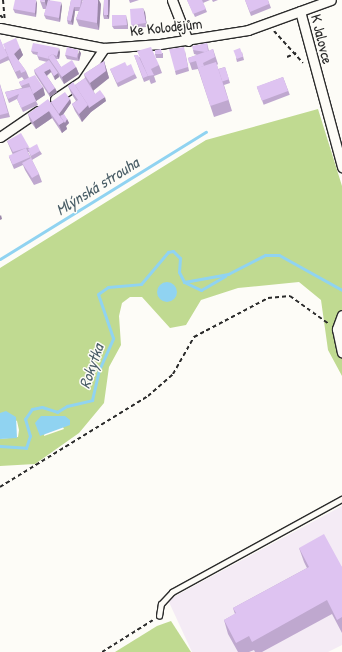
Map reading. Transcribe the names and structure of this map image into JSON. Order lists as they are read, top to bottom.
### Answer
{
  "streets": {
    "street": ["Ke Kolodějům", "K Jalovce"]
  },
  "crossings": [
    ["Ke Kolodějům", "K Jalovce"]
  ],
  "water": ["Mlýnská strouha", "Rokytka"]
}
